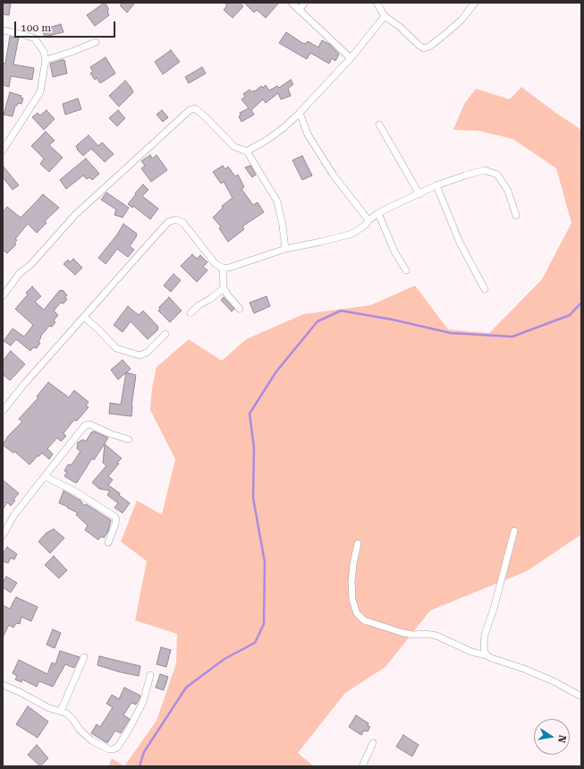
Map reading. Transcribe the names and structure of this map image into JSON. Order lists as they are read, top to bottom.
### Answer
{
  "scale_bar": "100 m",
  "north": "right"
}
